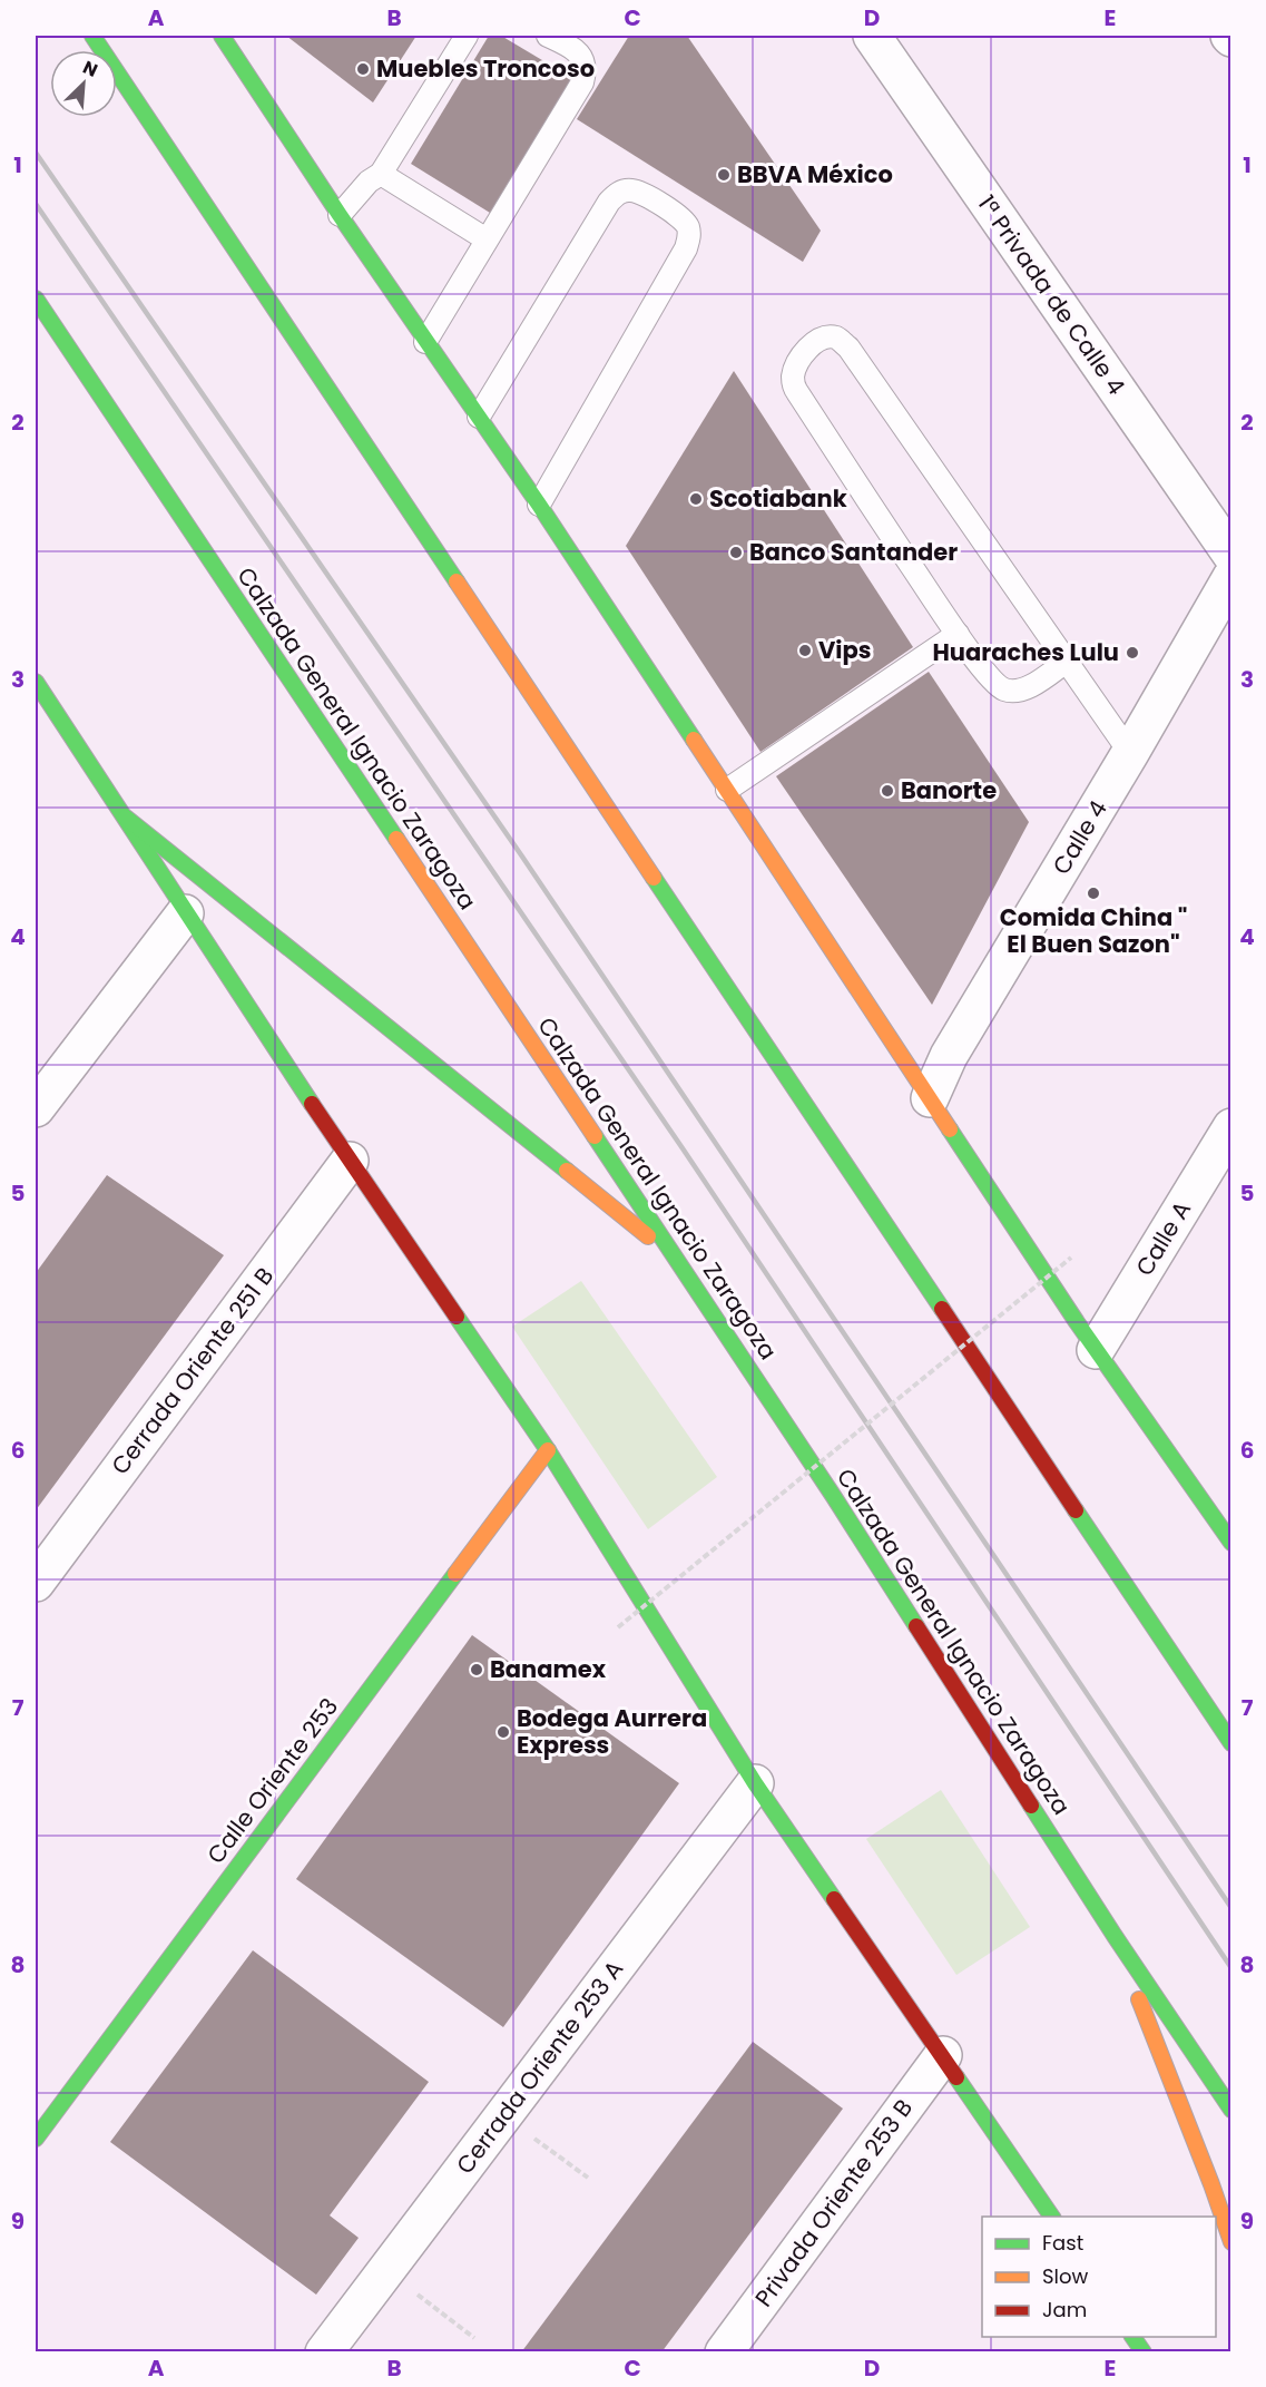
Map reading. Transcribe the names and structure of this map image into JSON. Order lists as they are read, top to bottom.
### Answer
{
  "streets": {
    "main road": ["Calzada General Ignacio Zaragoza", "Calle Oriente 253"],
    "street": [
      "1ª Privada de Calle 4",
      "Calle 4",
      "Calle A",
      "Cerrada Oriente 251 B",
      "Cerrada Oriente 253 A",
      "Privada Oriente 253 B"
    ]
  },
  "places": [
    "Muebles Troncoso",
    "BBVA México",
    "Scotiabank",
    "Banco Santander",
    "Vips",
    "Huaraches Lulu",
    "Banorte",
    "Comida China \" El Buen Sazon\"",
    "Banamex",
    "Bodega Aurrera Express"
  ],
  "legend": ["Fast", "Slow", "Jam"],
  "north": "top right",
  "grid": {
    "columns": [
      "A",
      "B",
      "C",
      "D",
      "E"
    ],
    "rows": [
      "1",
      "2",
      "3",
      "4",
      "5",
      "6",
      "7",
      "8",
      "9"
    ]
  }
}
